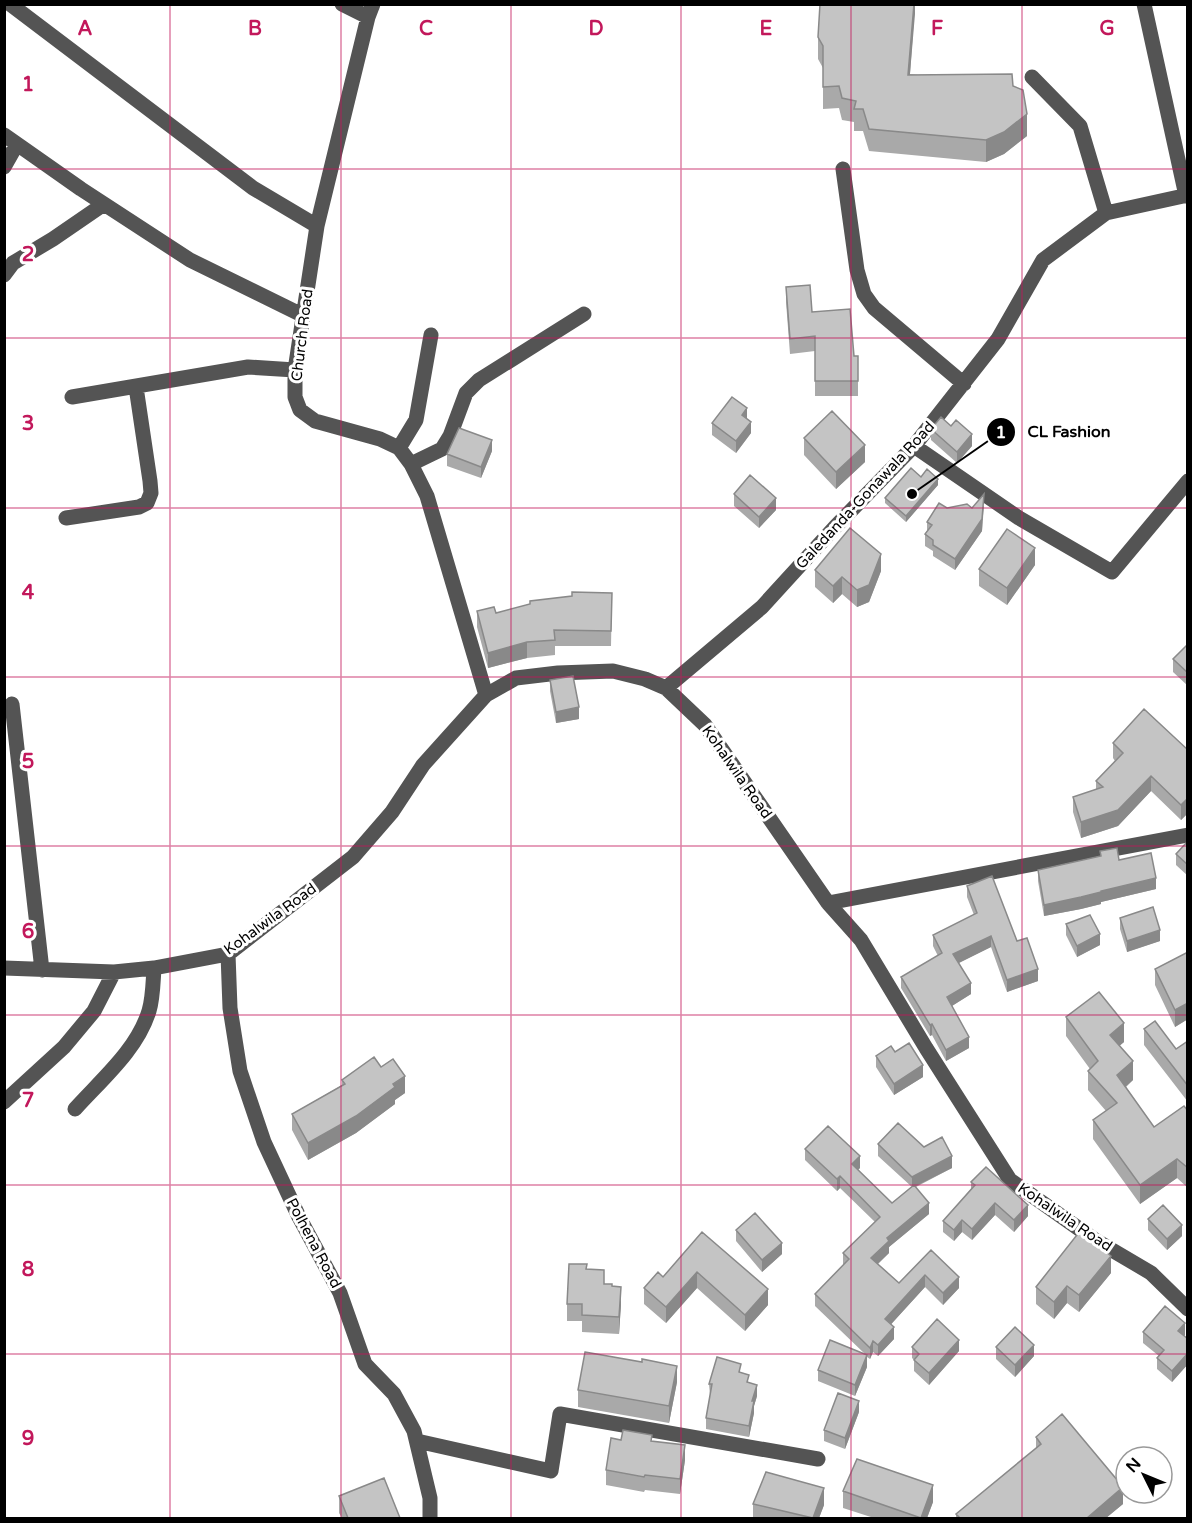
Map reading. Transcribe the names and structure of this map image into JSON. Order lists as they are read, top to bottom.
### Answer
{
  "streets": {
    "street": [
      "Church Road",
      "Galedanda-Gonawala Road",
      "Kohalwila Road",
      "Polhena Road"
    ]
  },
  "crossings": [
    ["Galedanda-Gonawala Road", "Kohalwila Road"],
    ["Kohalwila Road", "Polhena Road"]
  ],
  "places": ["CL Fashion"],
  "north": "top left",
  "grid": {
    "columns": [
      "A",
      "B",
      "C",
      "D",
      "E",
      "F",
      "G"
    ],
    "rows": [
      "1",
      "2",
      "3",
      "4",
      "5",
      "6",
      "7",
      "8",
      "9"
    ]
  }
}
